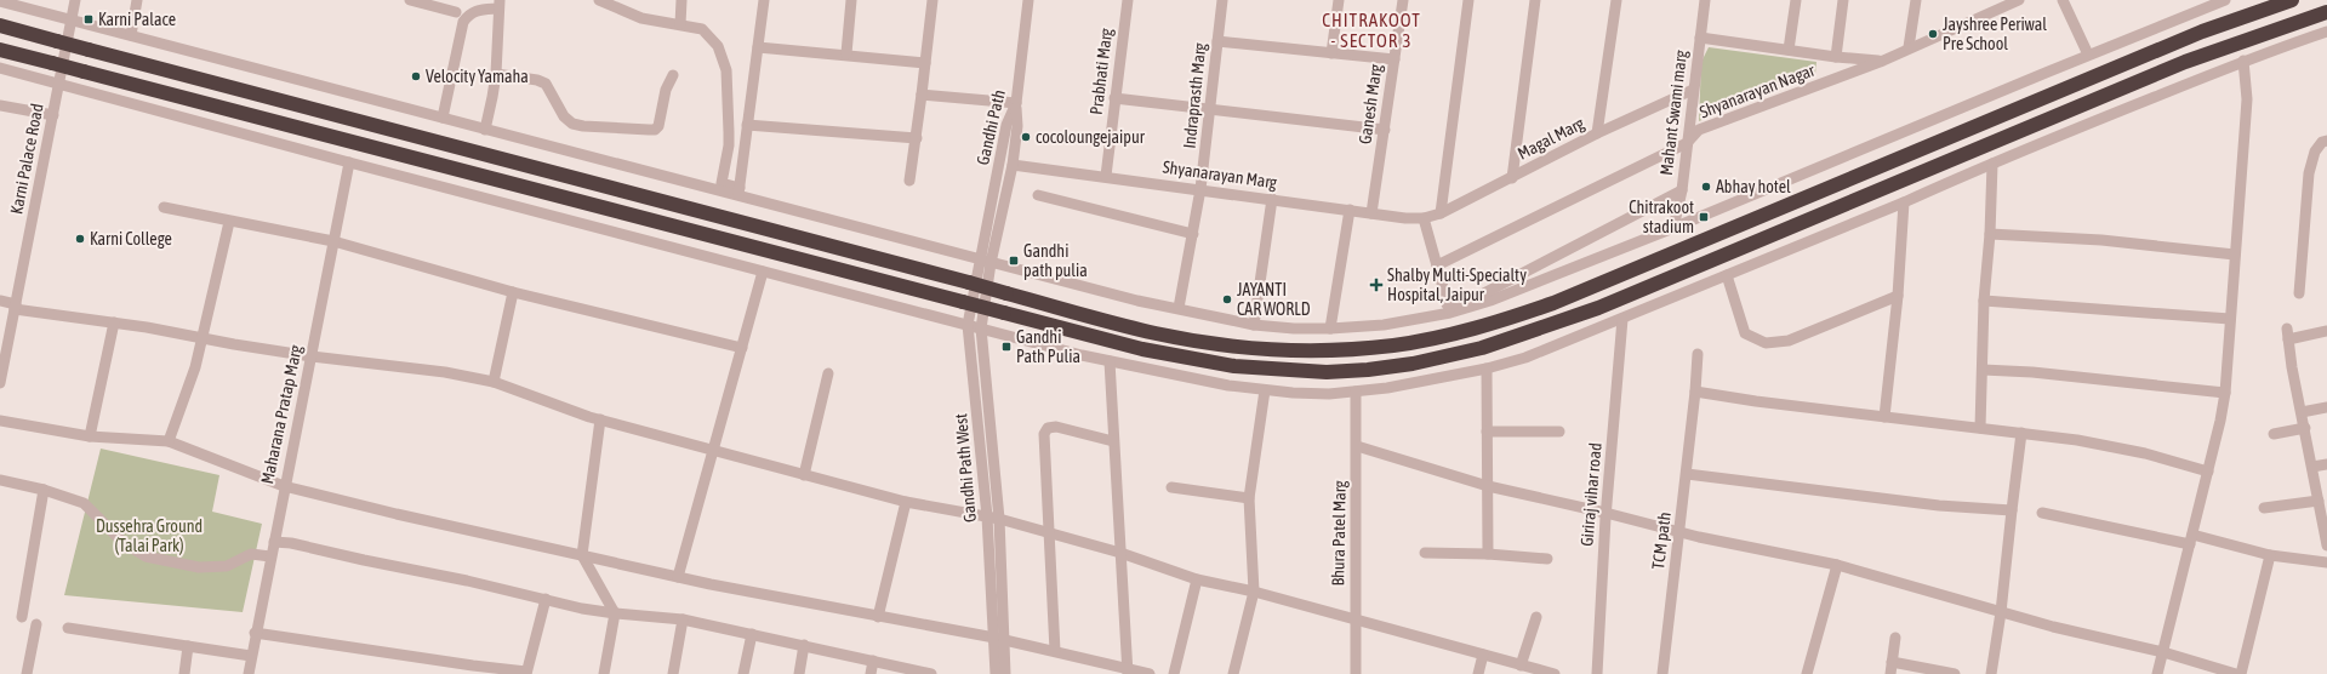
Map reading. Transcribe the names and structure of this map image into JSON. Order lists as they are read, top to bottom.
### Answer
{
  "streets": {
    "street": [
      "Prabhati Marg",
      "Shyanarayan Nagar",
      "Indraprasth Marg",
      "Ganesh Marg",
      "Mahant Swami marg",
      "Gandhi Path",
      "Magal Marg",
      "Karni Palace Road",
      "Shyanarayan Marg",
      "Maharana Pratap Marg",
      "Gandhi Path West",
      "Giriraj vihar road",
      "Bhura Patel Marg",
      "TCM path"
    ]
  },
  "crossings": [
    ["Prabhati Marg", "Shyanarayan Marg"],
    ["Shyanarayan Nagar", "Mahant Swami marg"],
    ["Indraprasth Marg", "Shyanarayan Marg"],
    ["Ganesh Marg", "Shyanarayan Marg"],
    ["Mahant Swami marg", "Magal Marg"],
    ["Gandhi Path", "Gandhi Path West"],
    ["Magal Marg", "Shyanarayan Marg"]
  ],
  "districts": ["CHITRAKOOT - SECTOR 3"],
  "parks": ["Dussehra Ground (Talai Park)"],
  "places": {
    "transit": [
      "Karni Palace",
      "Chitrakoot stadium",
      "Gandhi path pulia",
      "Gandhi Path Pulia"
    ],
    "other": [
      "Jayshree Periwal Pre School",
      "Velocity Yamaha",
      "cocoloungejaipur",
      "Abhay hotel",
      "Karni College",
      "JAYANTI CAR WORLD"
    ],
    "health": ["Shalby Multi-Specialty Hospital, Jaipur"]
  }
}
